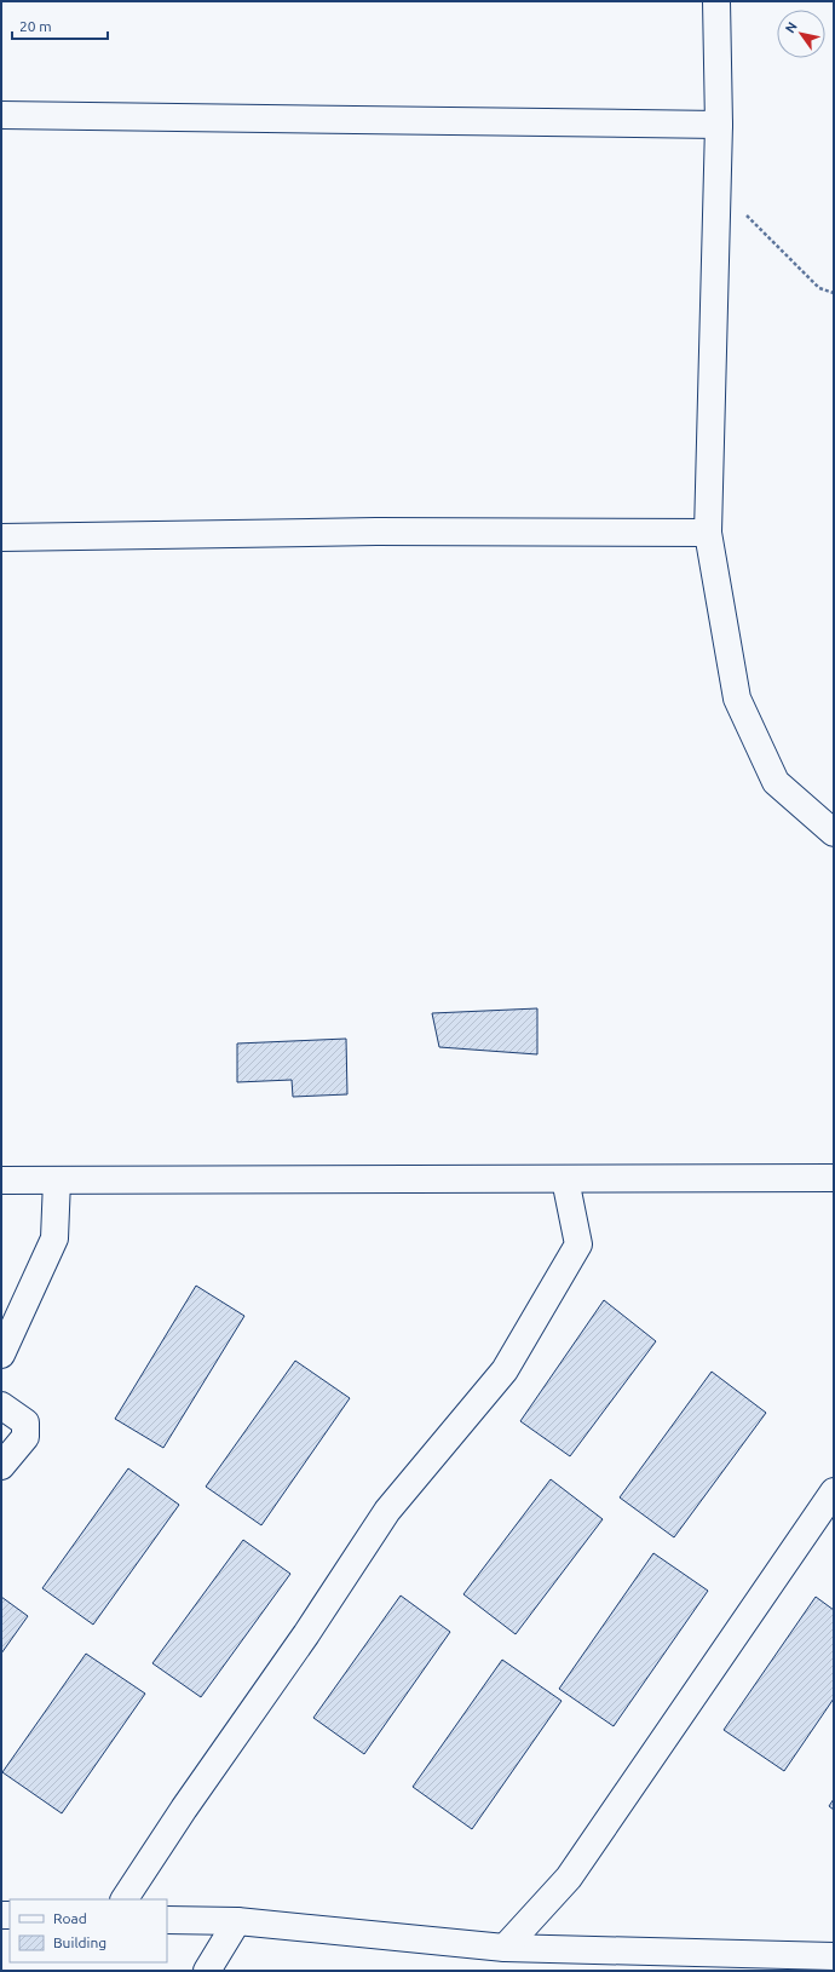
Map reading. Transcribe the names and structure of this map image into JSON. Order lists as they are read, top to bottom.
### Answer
{
  "legend": ["Road", "Building"],
  "scale_bar": "20 m",
  "north": "top left"
}
